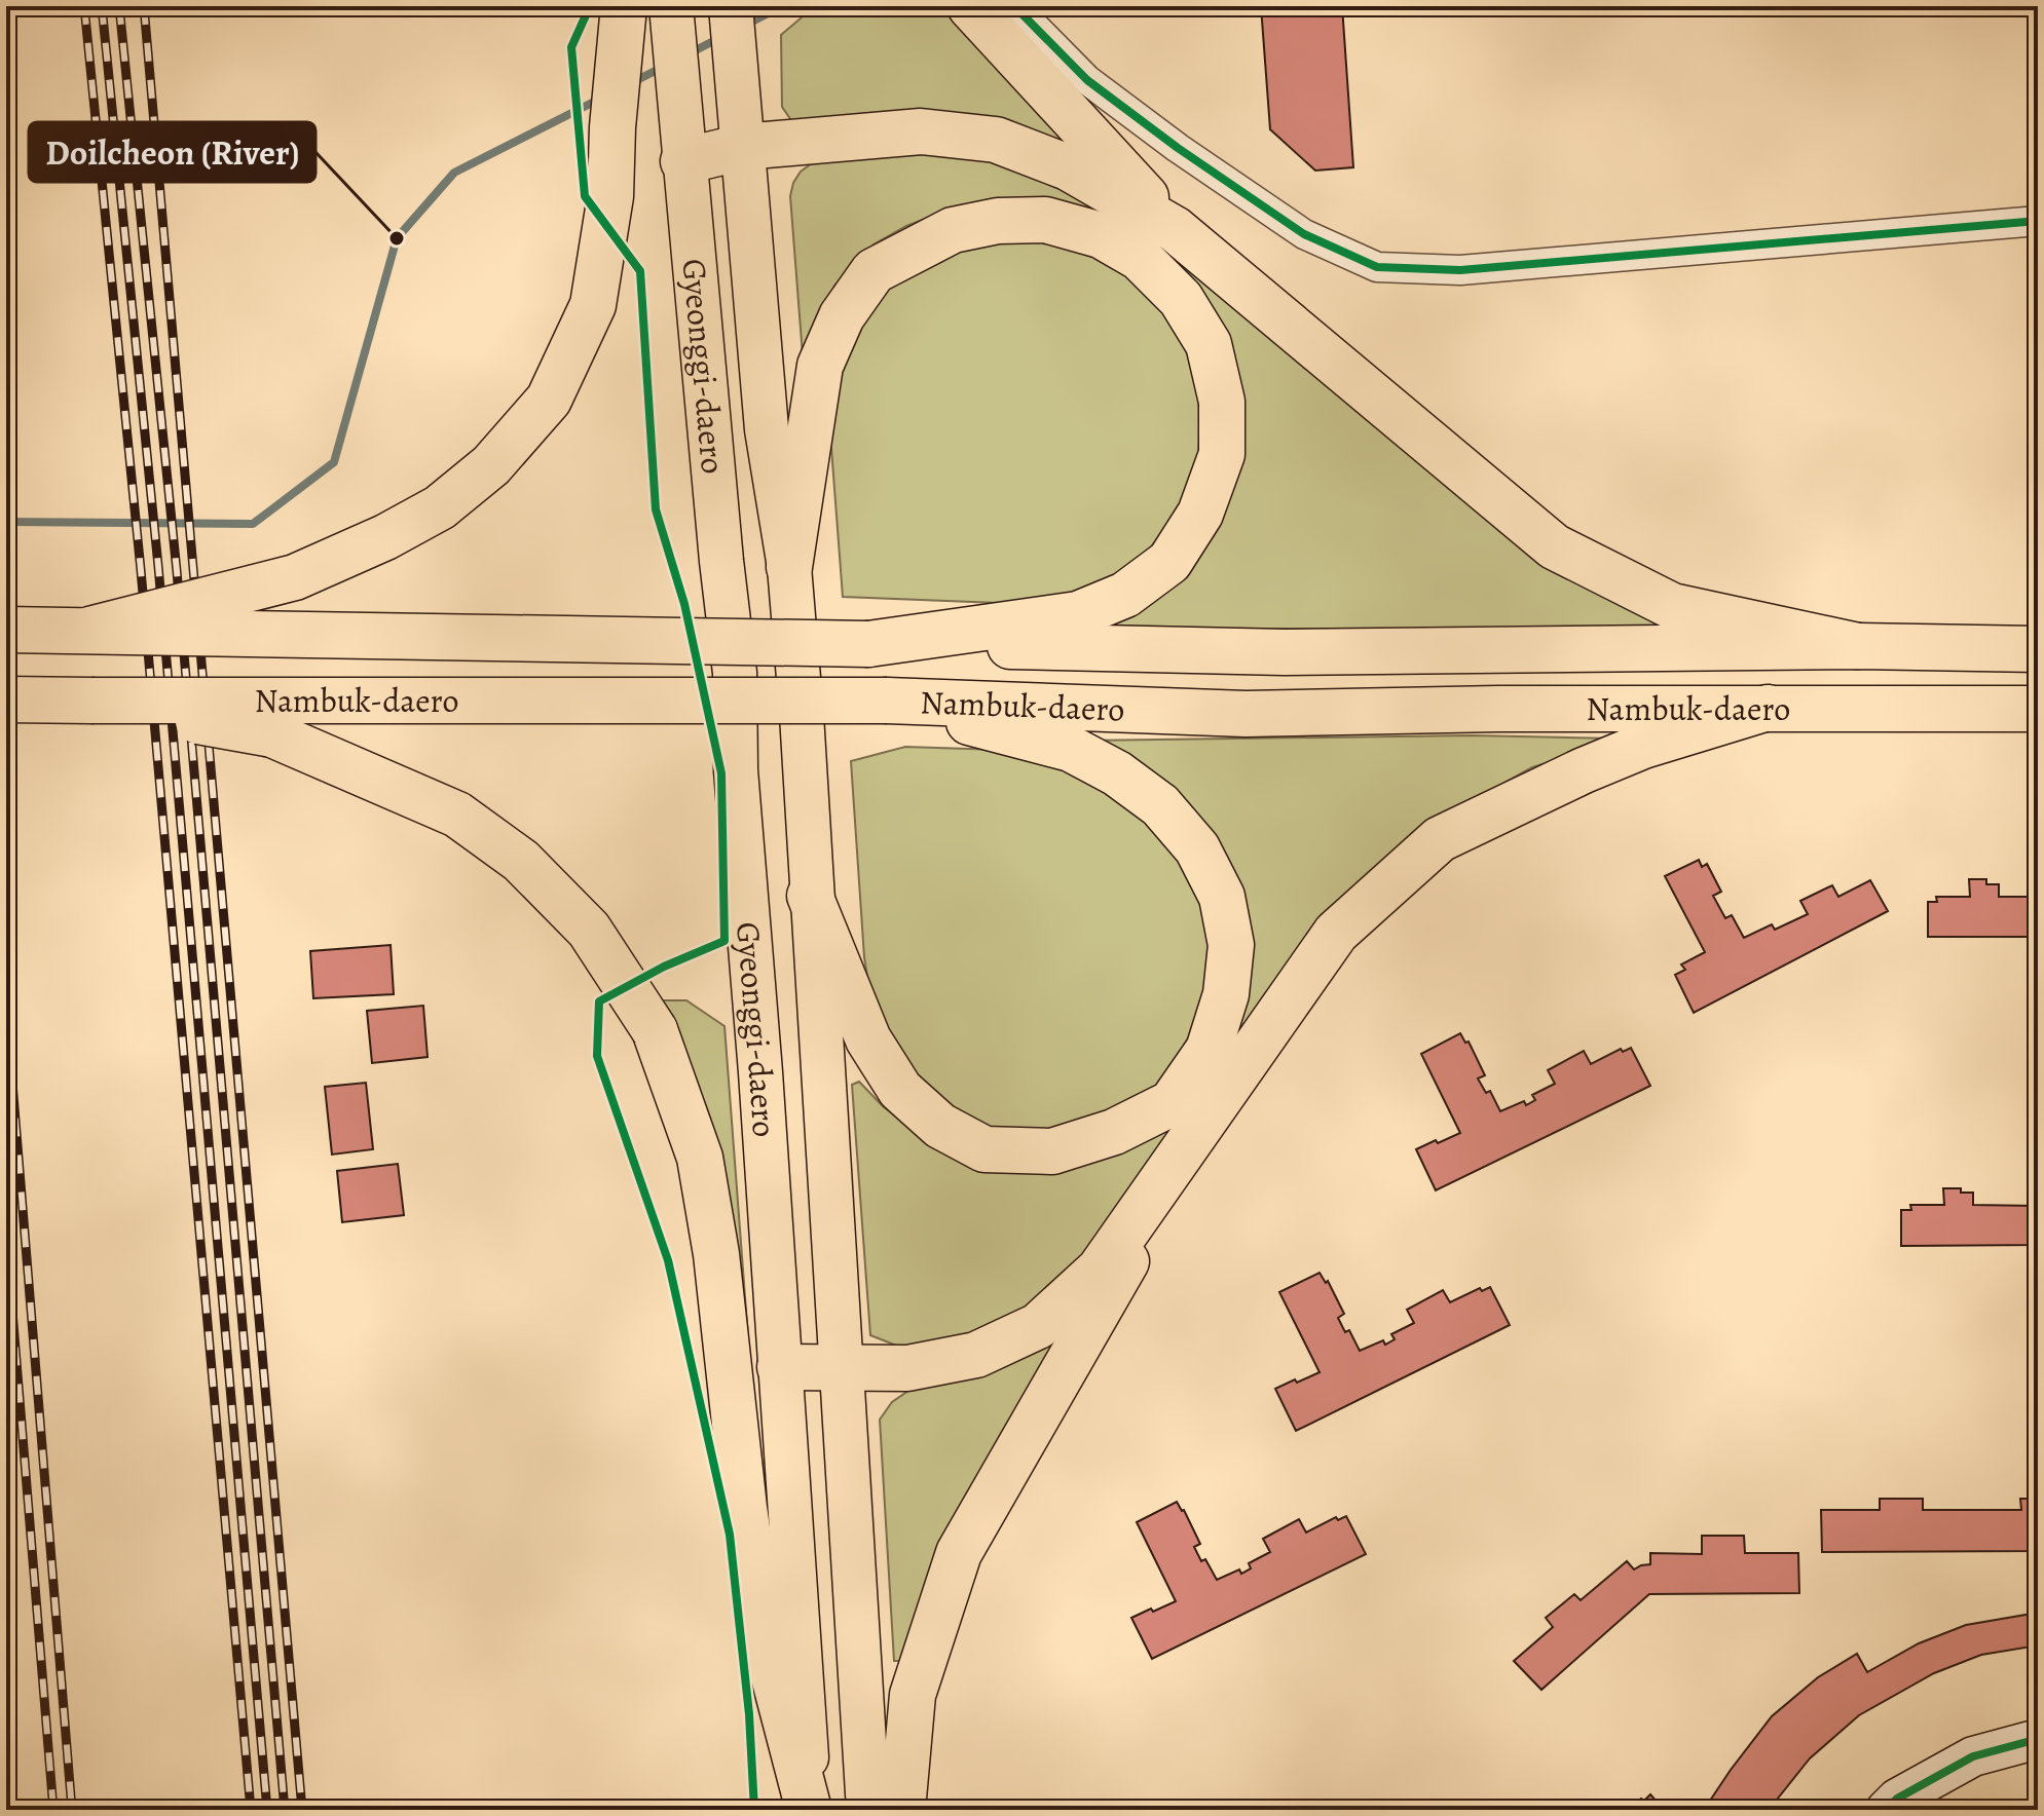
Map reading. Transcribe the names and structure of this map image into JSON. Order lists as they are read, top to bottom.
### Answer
{
  "streets": {
    "highway": ["Nambuk-daero"],
    "main road": ["Gyeonggi-daero"]
  },
  "places": ["Doilcheon (River)"]
}
